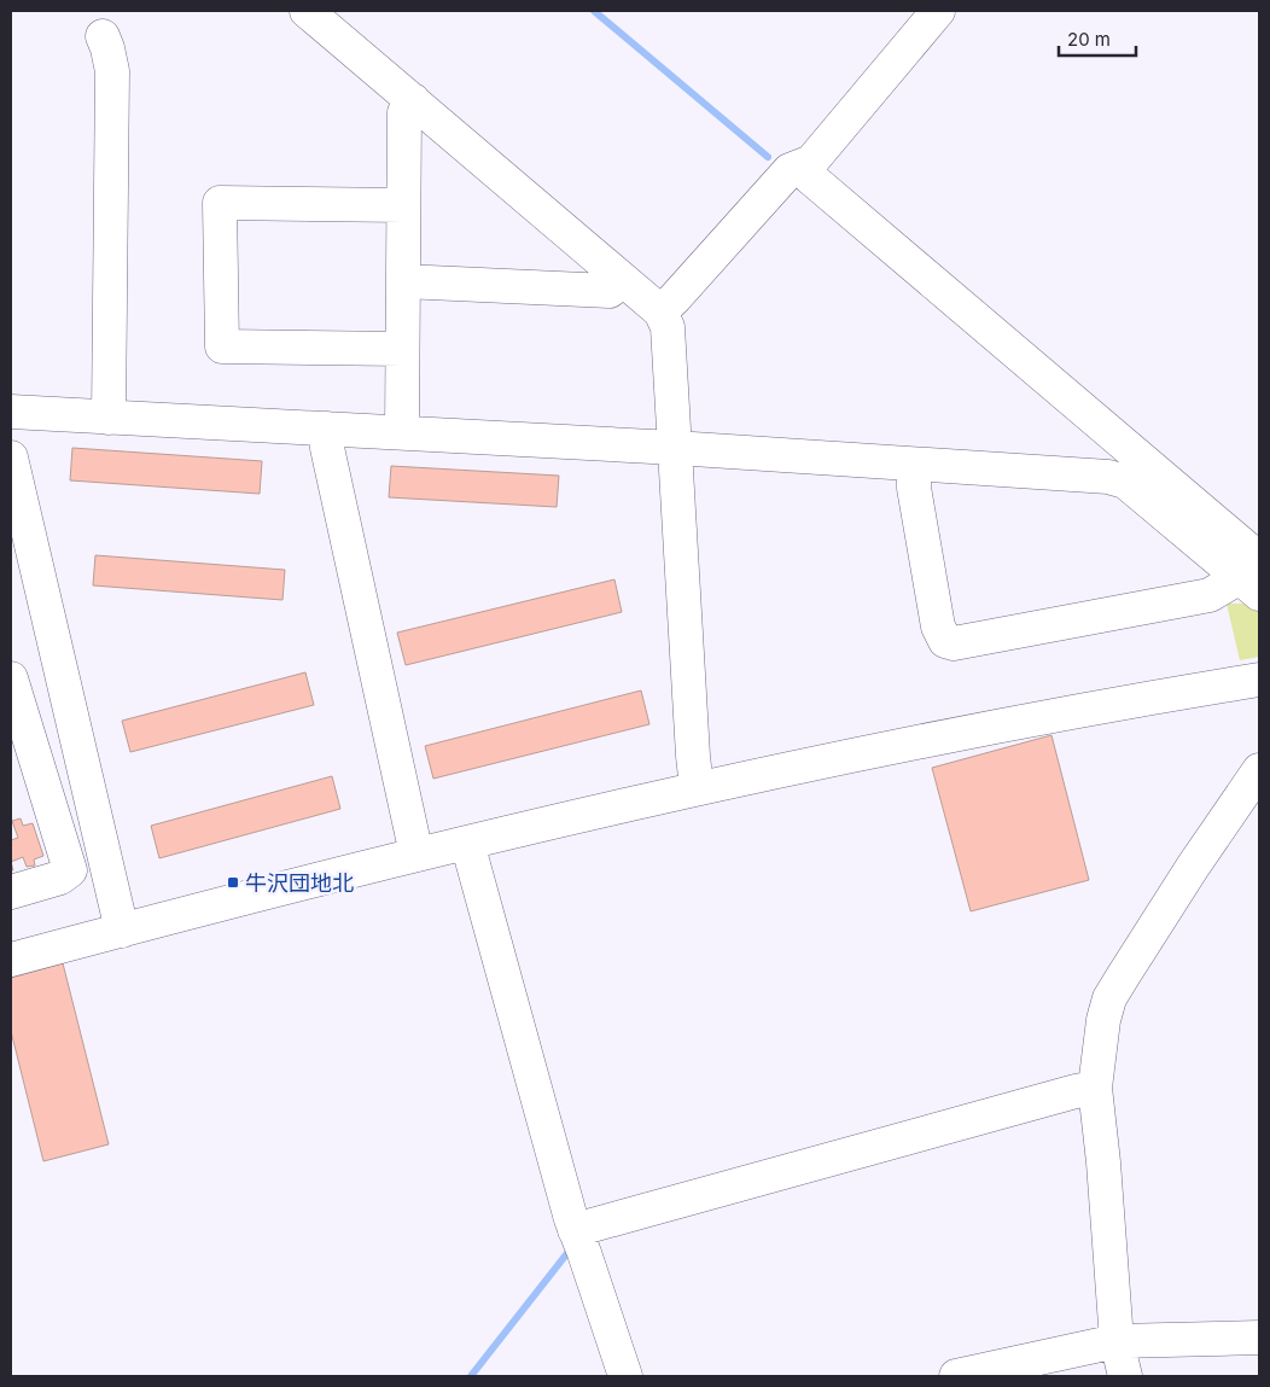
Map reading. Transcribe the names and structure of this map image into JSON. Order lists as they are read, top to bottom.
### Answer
{
  "places": {
    "transit": ["牛沢団地北"]
  },
  "scale_bar": "20 m"
}
